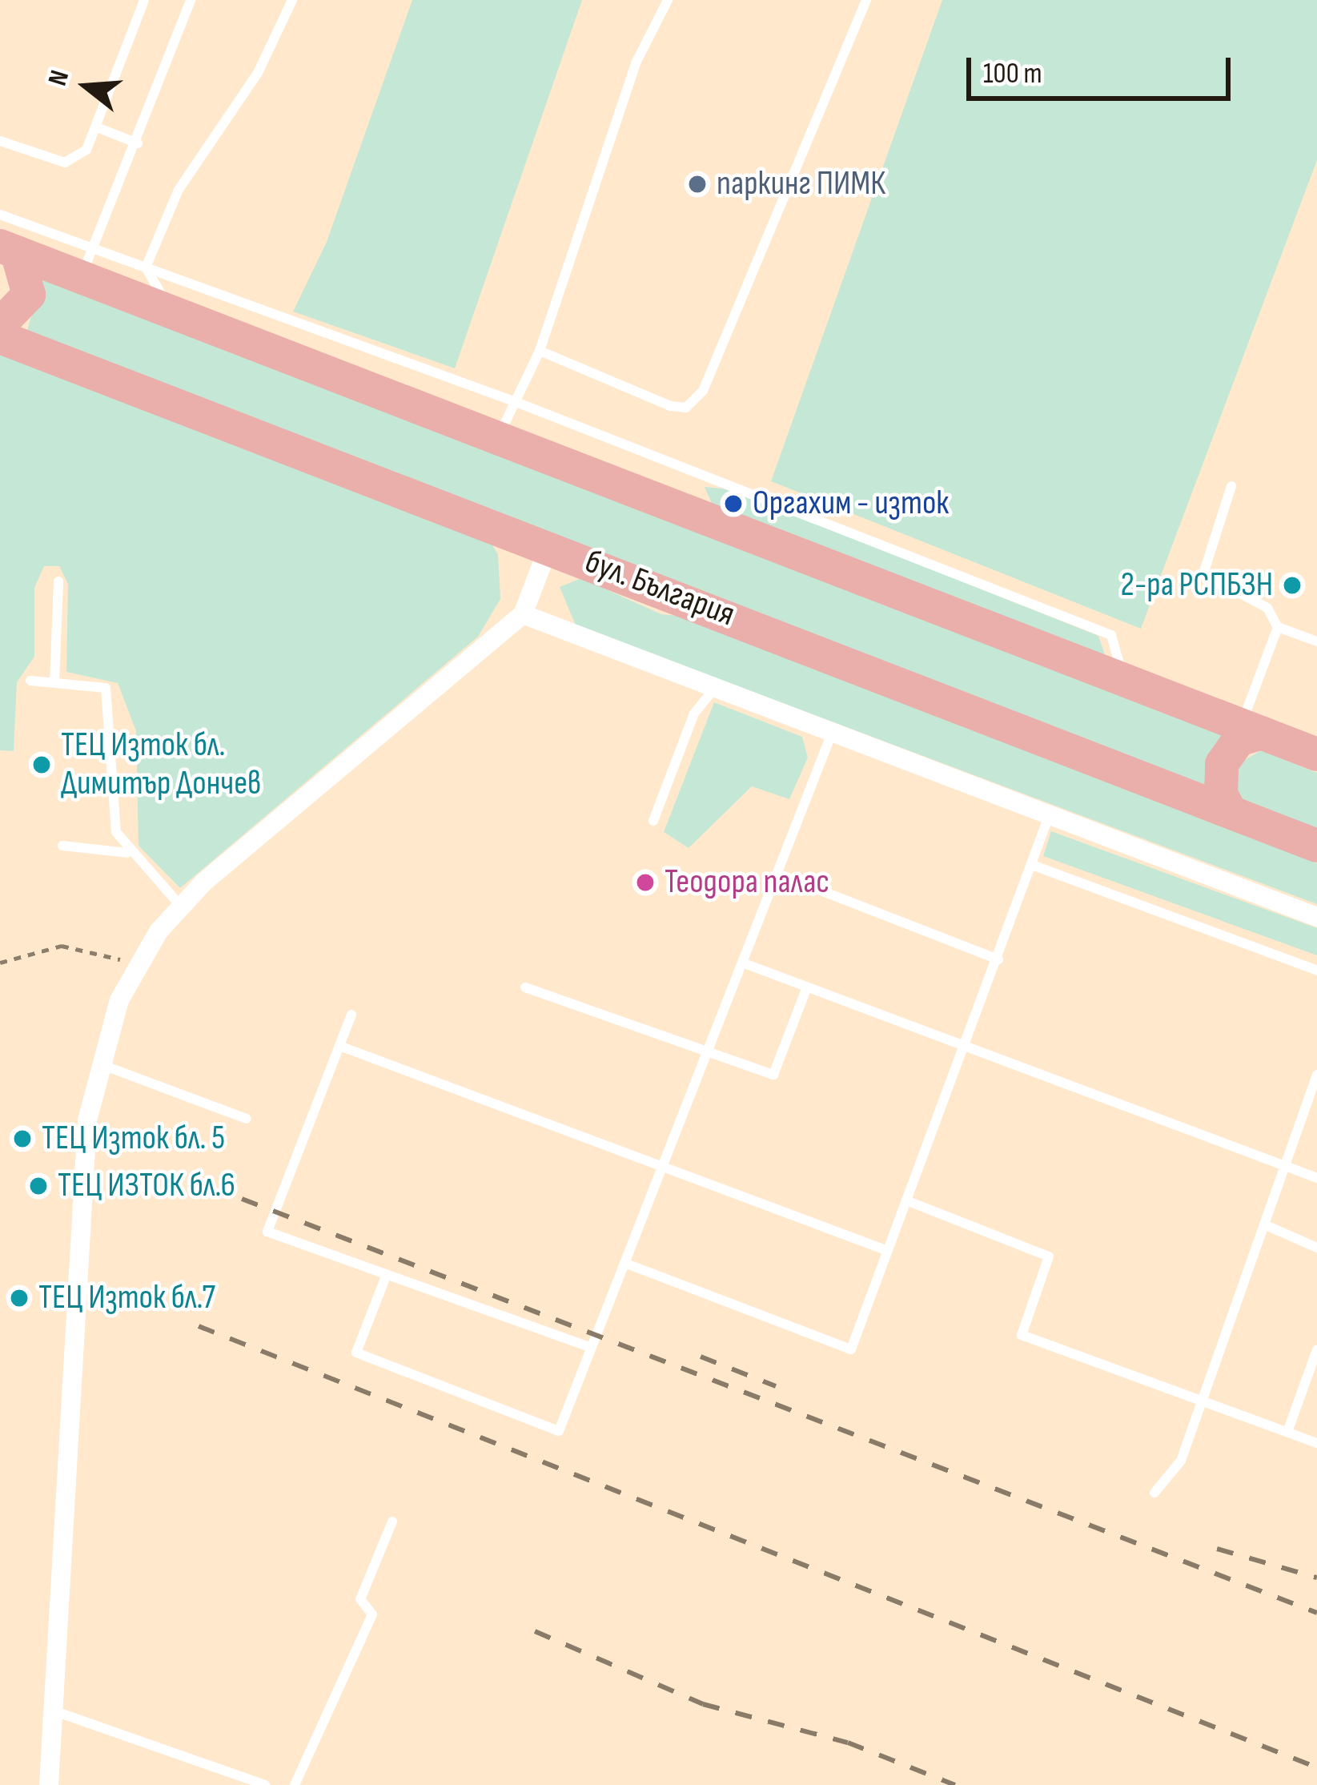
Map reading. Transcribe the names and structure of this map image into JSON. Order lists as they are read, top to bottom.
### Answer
{
  "streets": {
    "highway": ["бул. България"]
  },
  "places": [
    "паркинг ПИМК",
    "Оргахим - изток",
    "2-ра РСПБЗН",
    "ТЕЦ Изток бл. Димитър Дончев",
    "Теодора палас",
    "ТЕЦ Изток бл. 5",
    "ТЕЦ ИЗТОК бл.6",
    "ТЕЦ Изток бл.7"
  ],
  "scale_bar": "100 m",
  "north": "left"
}
